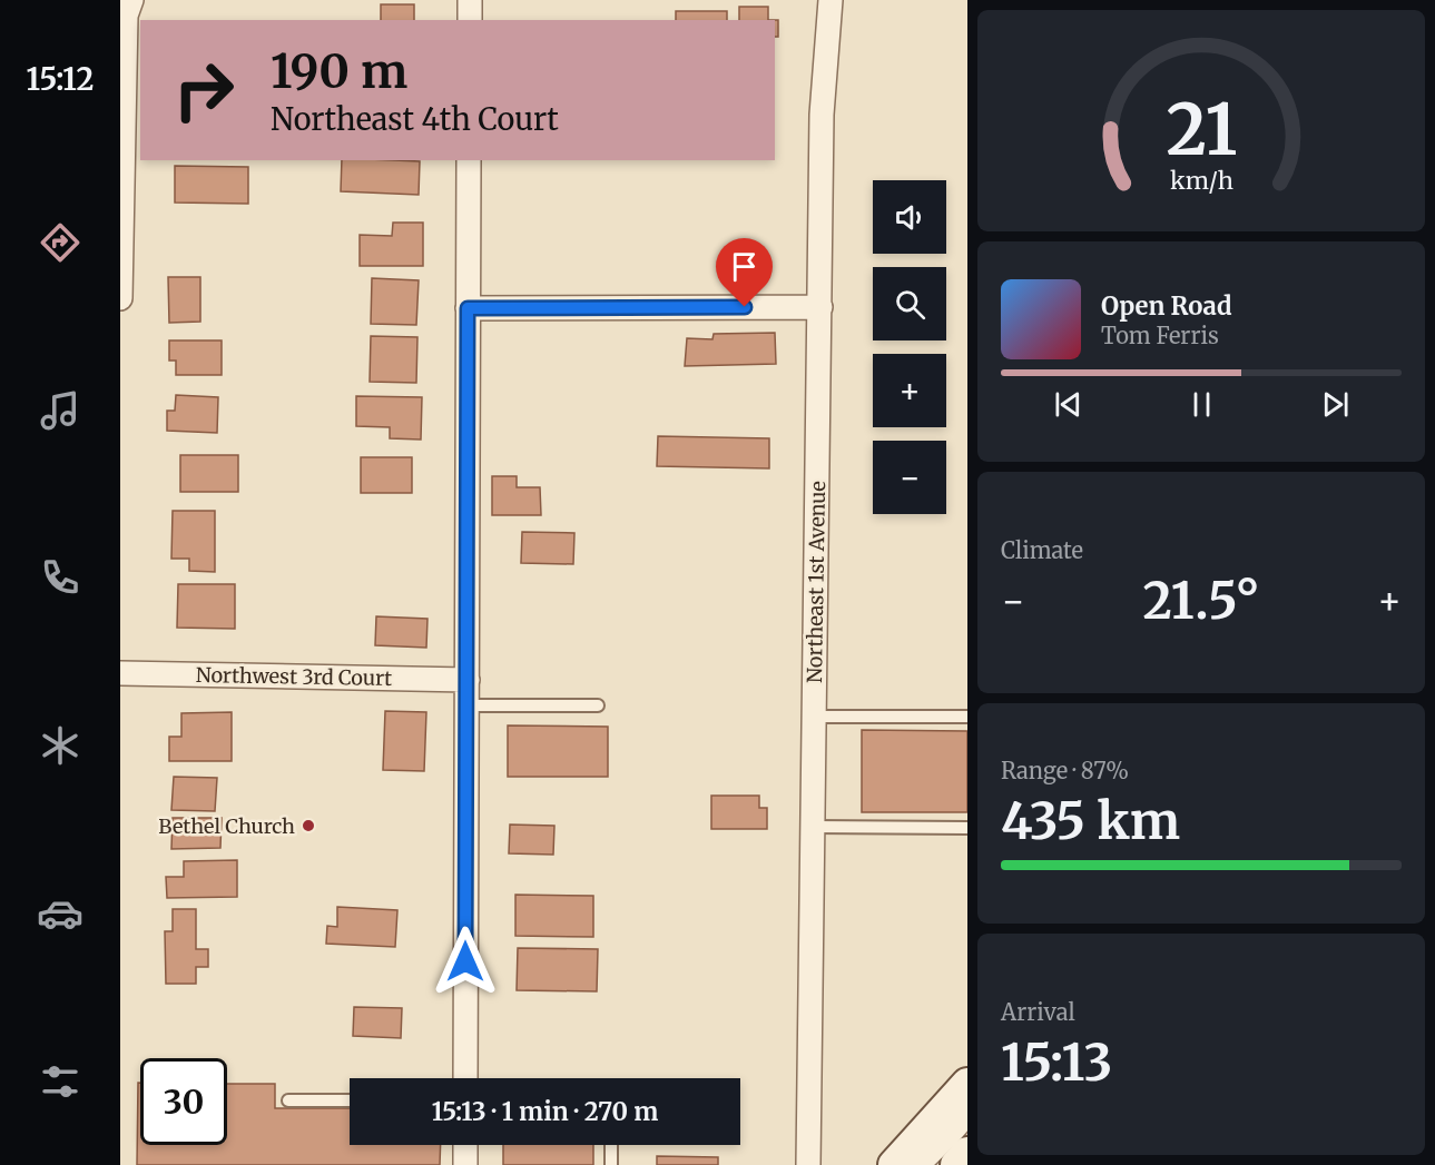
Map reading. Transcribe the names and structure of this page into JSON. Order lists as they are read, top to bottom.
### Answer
{
  "streets": {
    "street": ["Northeast 1st Avenue", "Northwest 3rd Court"]
  },
  "places": ["Bethel Church"],
  "page": {
    "tabs": "15:12",
    "turn": ["190 m", "Northeast 4th Court"],
    "map_buttons": ["+", "−"],
    "song": ["Open Road", "Tom Ferris"],
    "tile": [
      "Climate",
      ["Range · 87%", "435 km"],
      ["Arrival", "15:13"]
    ],
    "heat": ["−", "21.5°", "+"],
    "limit": "30",
    "trip": "15:13 · 1 min · 270 m",
    "gauge": ["21", "km/h"]
  }
}
